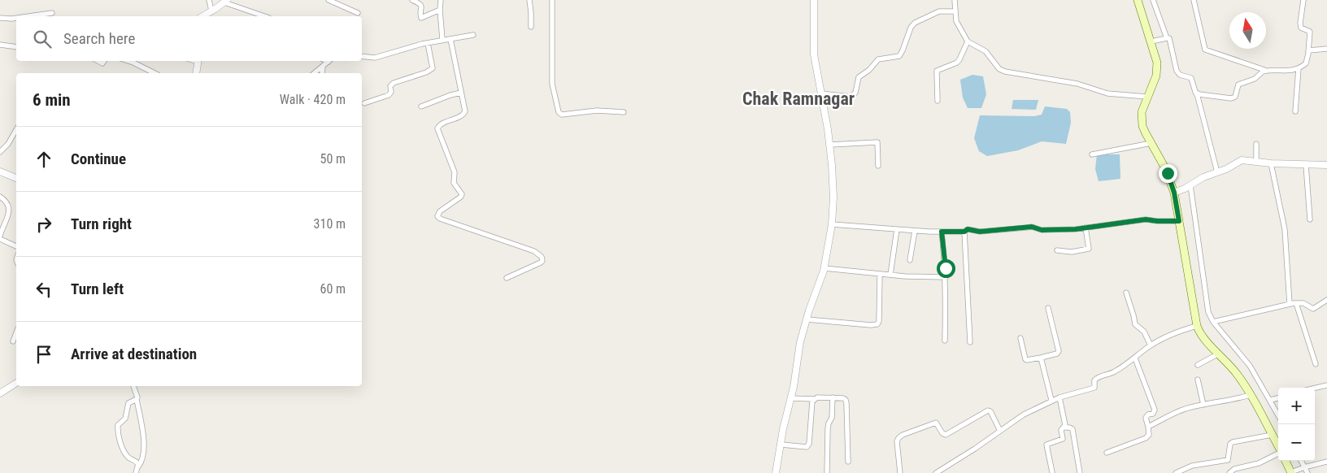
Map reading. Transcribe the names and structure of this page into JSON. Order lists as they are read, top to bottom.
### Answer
{
  "districts": ["Chak Ramnagar"],
  "north": "top",
  "page": {
    "search": "Search here",
    "heading": ["6 min", "Walk · 420 m"],
    "list": [
      ["Continue", "50 m"],
      ["Turn right", "310 m"],
      ["Turn left", "60 m"],
      "Arrive at destination"
    ],
    "map_buttons": ["+", "−"]
  }
}
